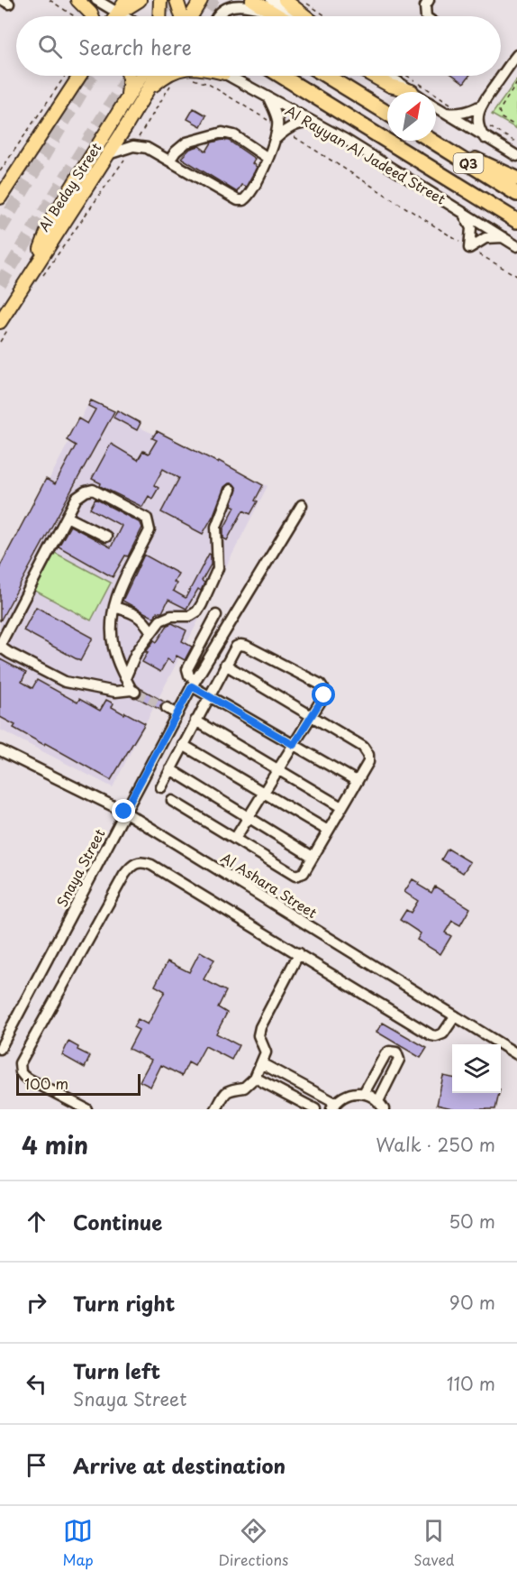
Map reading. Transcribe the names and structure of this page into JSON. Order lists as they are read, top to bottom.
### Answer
{
  "streets": {
    "highway": ["Al Rayyan Al Jadeed Street", "Q3"],
    "main road": ["Al Beday Street"],
    "street": ["Snaya Street", "Al Ashara Street"]
  },
  "crossings": [
    ["Snaya Street", "Al Ashara Street"]
  ],
  "scale_bar": "100 m",
  "north": "top right",
  "page": {
    "search": "Search here",
    "scale": "100 m",
    "heading": ["4 min", "Walk · 250 m"],
    "list": [
      ["Continue", "50 m"],
      ["Turn right", "90 m"],
      ["Turn left", "Snaya Street", "110 m"],
      "Arrive at destination"
    ],
    "nav": ["Map", "Directions", "Saved"]
  }
}
